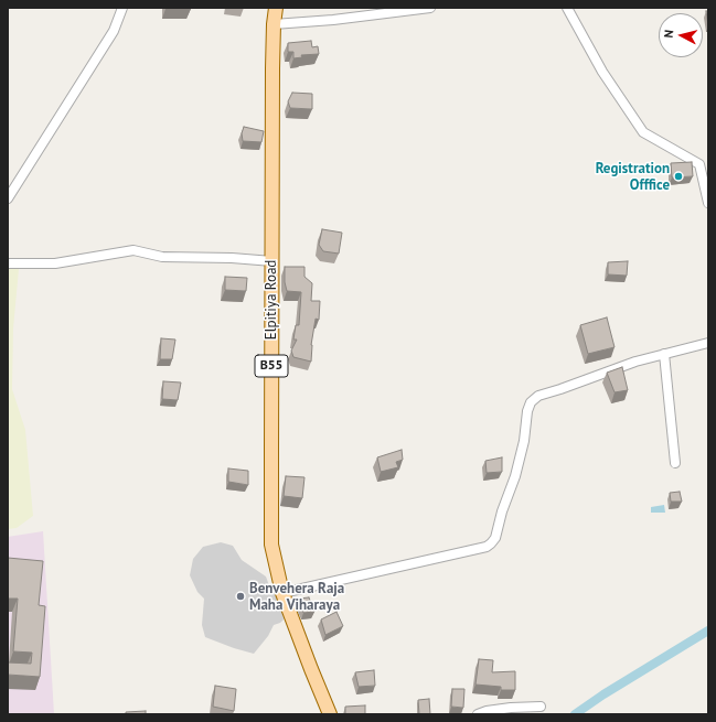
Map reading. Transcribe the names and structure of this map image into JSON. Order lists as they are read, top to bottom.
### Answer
{
  "streets": {
    "main road": ["Elpitiya Road", "B55"]
  },
  "places": ["Registration Offfice", "Benvehera Raja Maha Viharaya"],
  "north": "left"
}
